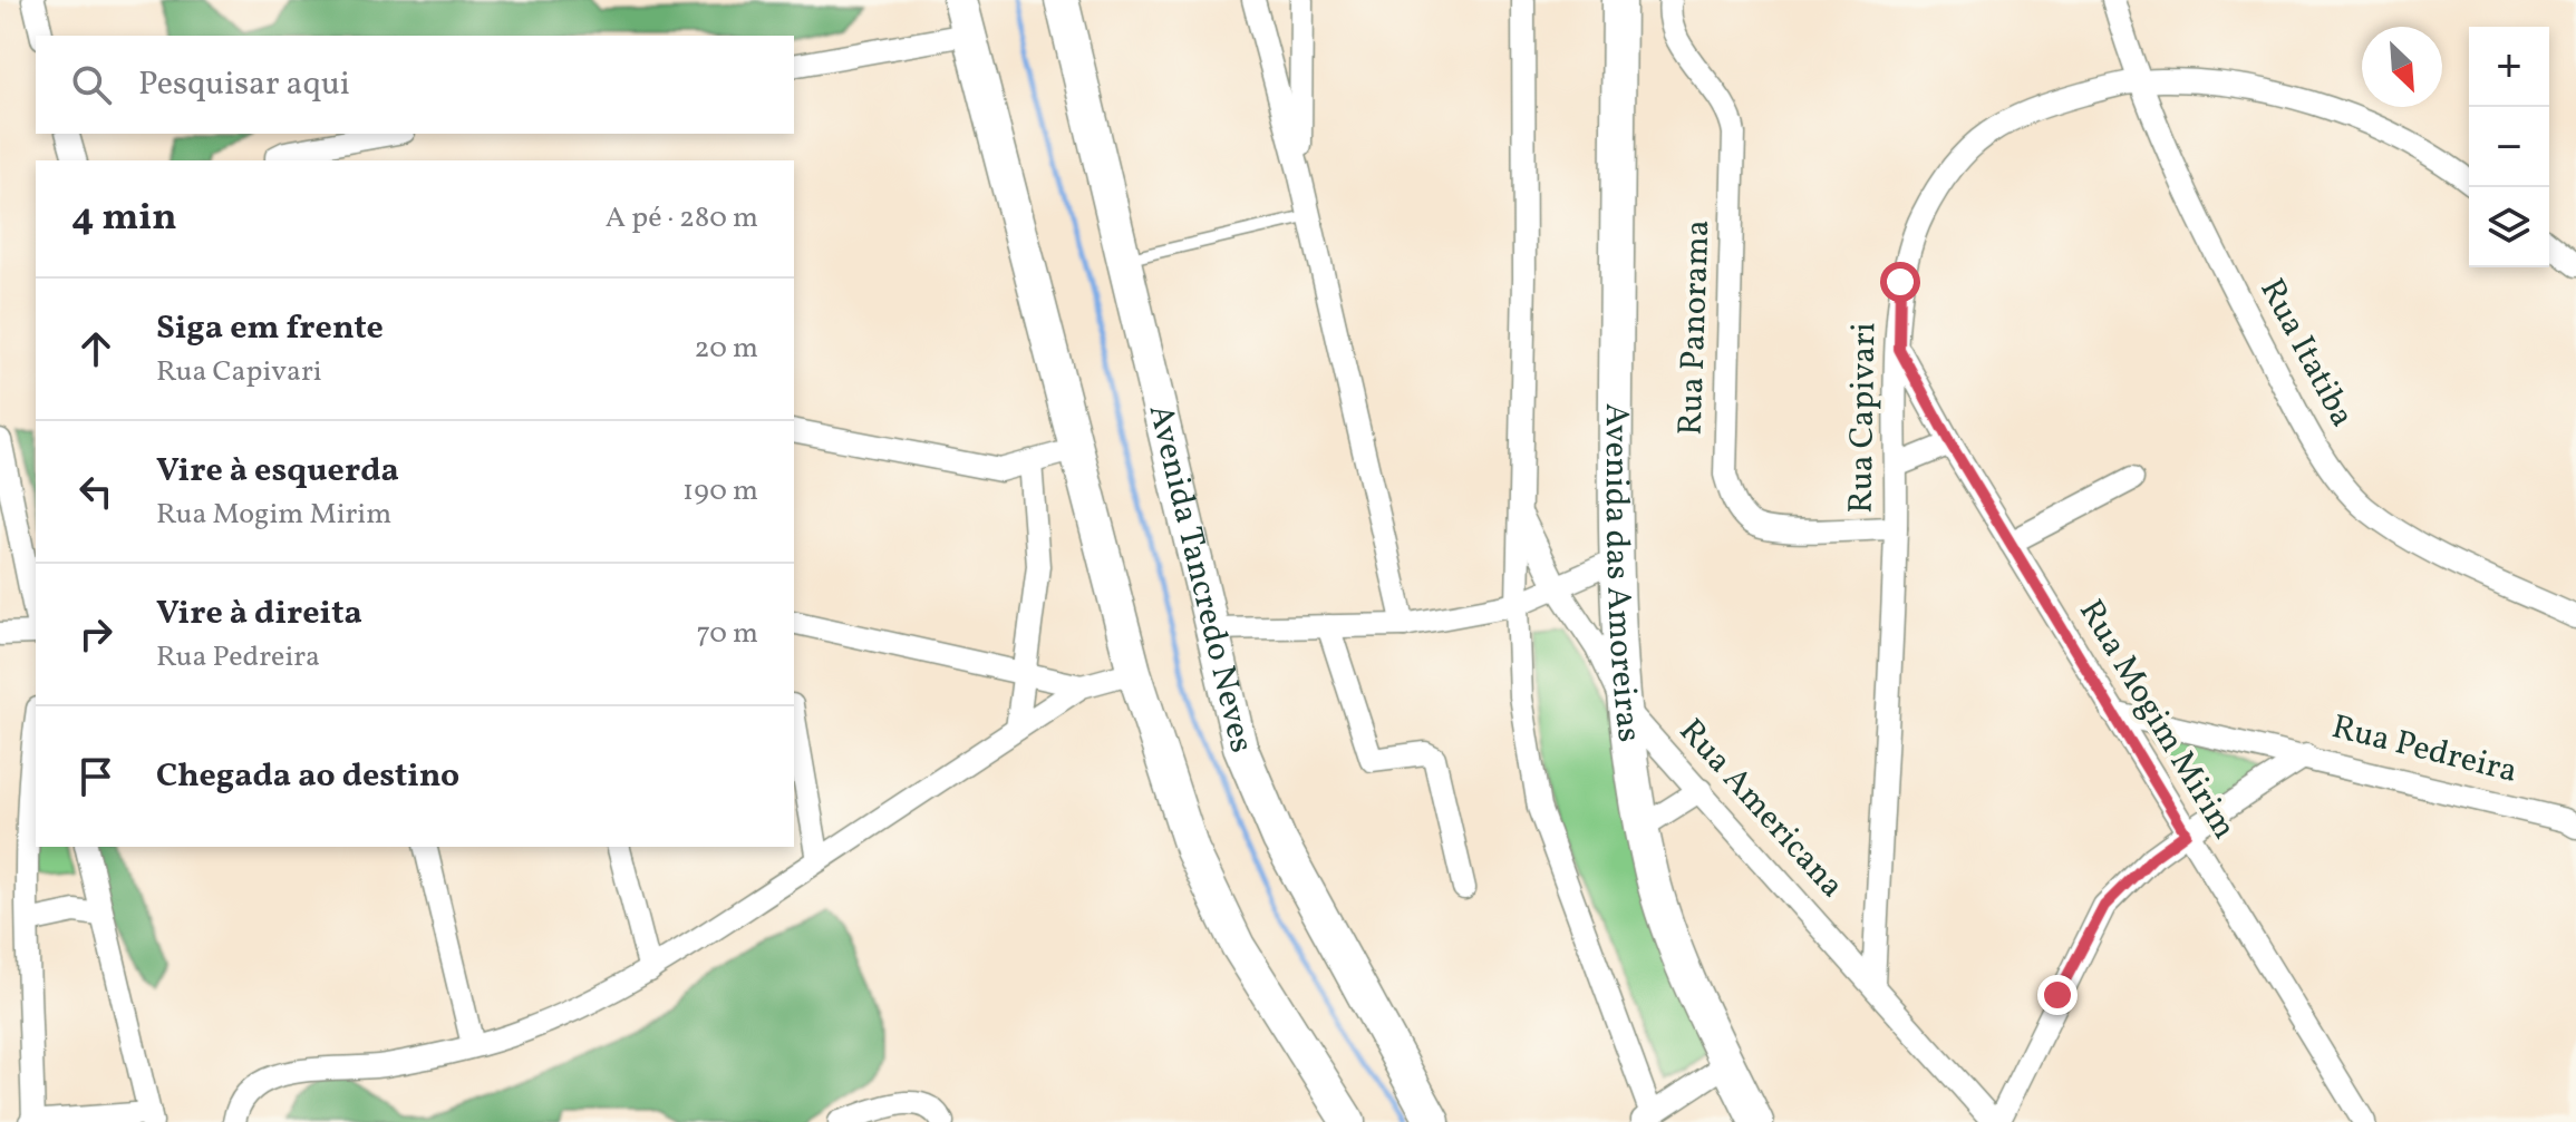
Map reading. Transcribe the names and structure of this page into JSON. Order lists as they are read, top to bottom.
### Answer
{
  "streets": {
    "main road": ["Avenida das Amoreiras", "Avenida Tancredo Neves"],
    "street": [
      "Rua Panorama",
      "Rua Itatiba",
      "Rua Capivari",
      "Rua Mogim Mirim",
      "Rua Pedreira",
      "Rua Americana"
    ]
  },
  "crossings": [
    ["Rua Panorama", "Rua Capivari"],
    ["Rua Itatiba", "Rua Capivari"],
    ["Rua Capivari", "Rua Mogim Mirim"],
    ["Rua Capivari", "Rua Americana"],
    ["Avenida das Amoreiras", "Rua Americana"],
    ["Rua Mogim Mirim", "Rua Pedreira"],
    ["Rua Pedreira", "Rua Americana"]
  ],
  "north": "bottom right",
  "page": {
    "map_buttons": ["+", "−"],
    "search": "Pesquisar aqui",
    "heading": ["4 min", "A pé · 280 m"],
    "list": [
      ["Siga em frente", "Rua Capivari", "20 m"],
      ["Vire à esquerda", "Rua Mogim Mirim", "190 m"],
      ["Vire à direita", "Rua Pedreira", "70 m"],
      "Chegada ao destino"
    ]
  }
}
